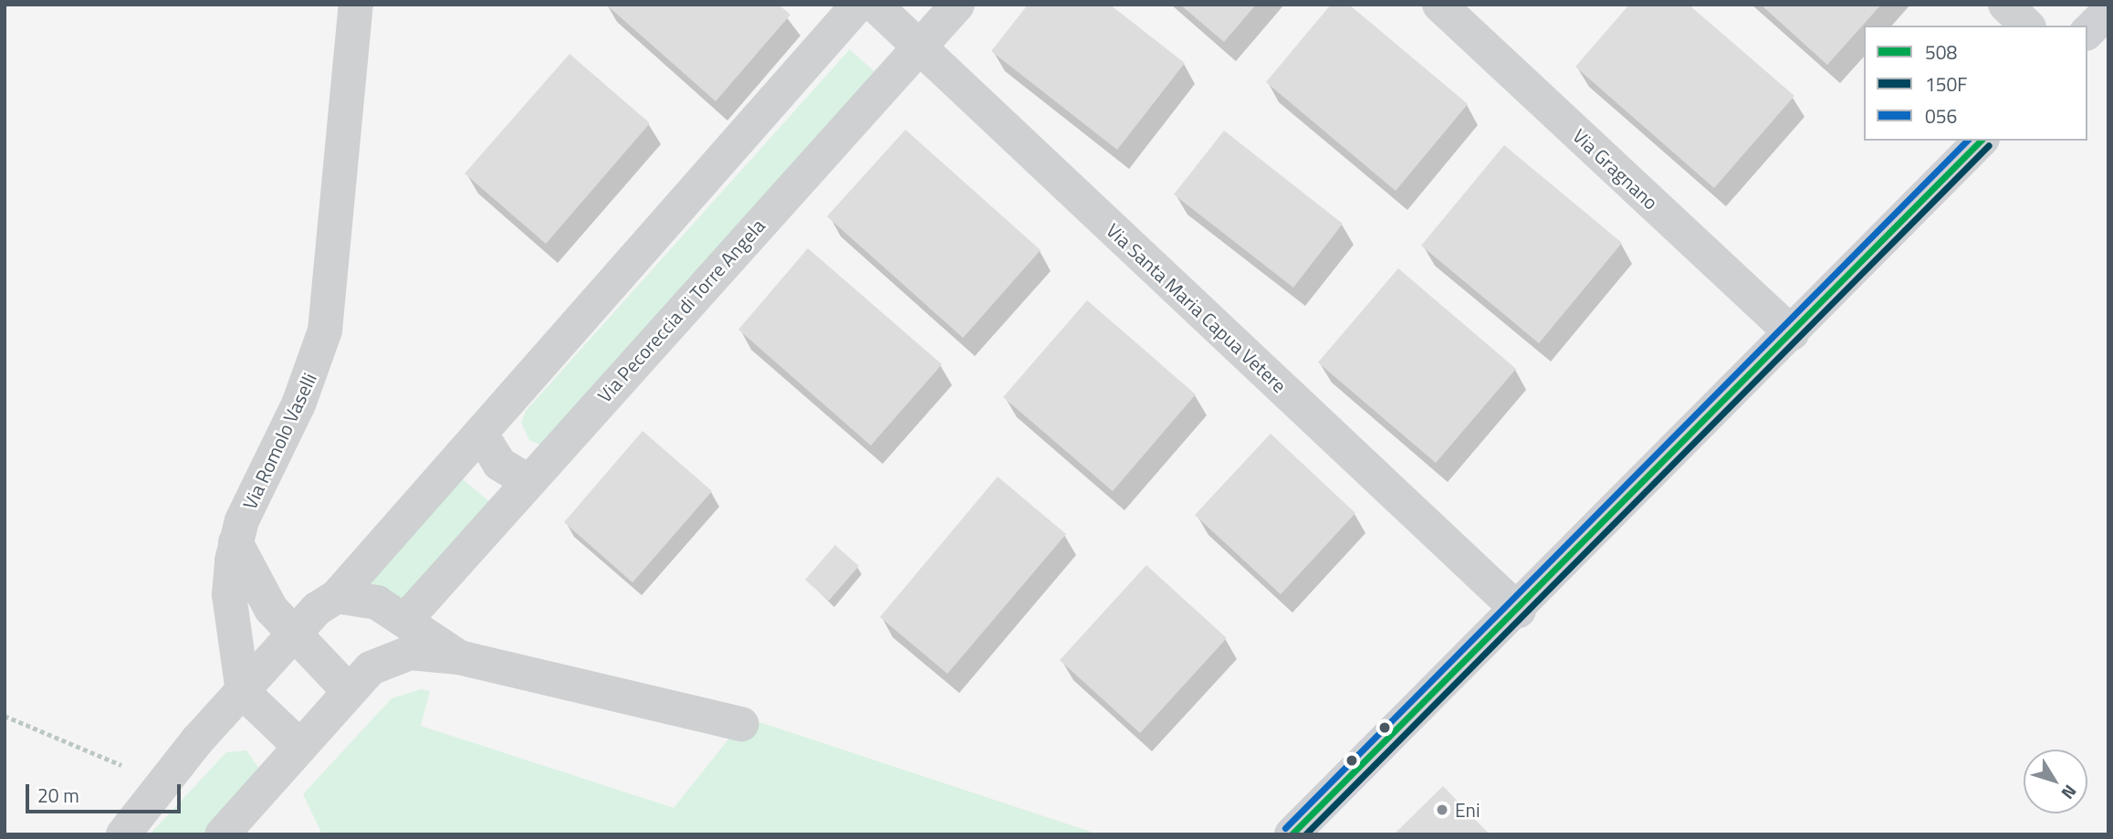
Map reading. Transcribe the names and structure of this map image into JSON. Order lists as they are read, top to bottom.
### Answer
{
  "streets": {
    "street": [
      "Via Gragnano",
      "Via Santa Maria Capua Vetere",
      "Via Pecoreccia di Torre Angela",
      "Via Romolo Vaselli"
    ]
  },
  "crossings": [
    ["Via Santa Maria Capua Vetere", "Via Pecoreccia di Torre Angela"]
  ],
  "places": ["Eni"],
  "lines": ["transit line 508", "transit line 056", "transit line 150F"],
  "legend": ["508", "150F", "056"],
  "scale_bar": "20 m",
  "north": "bottom right"
}
